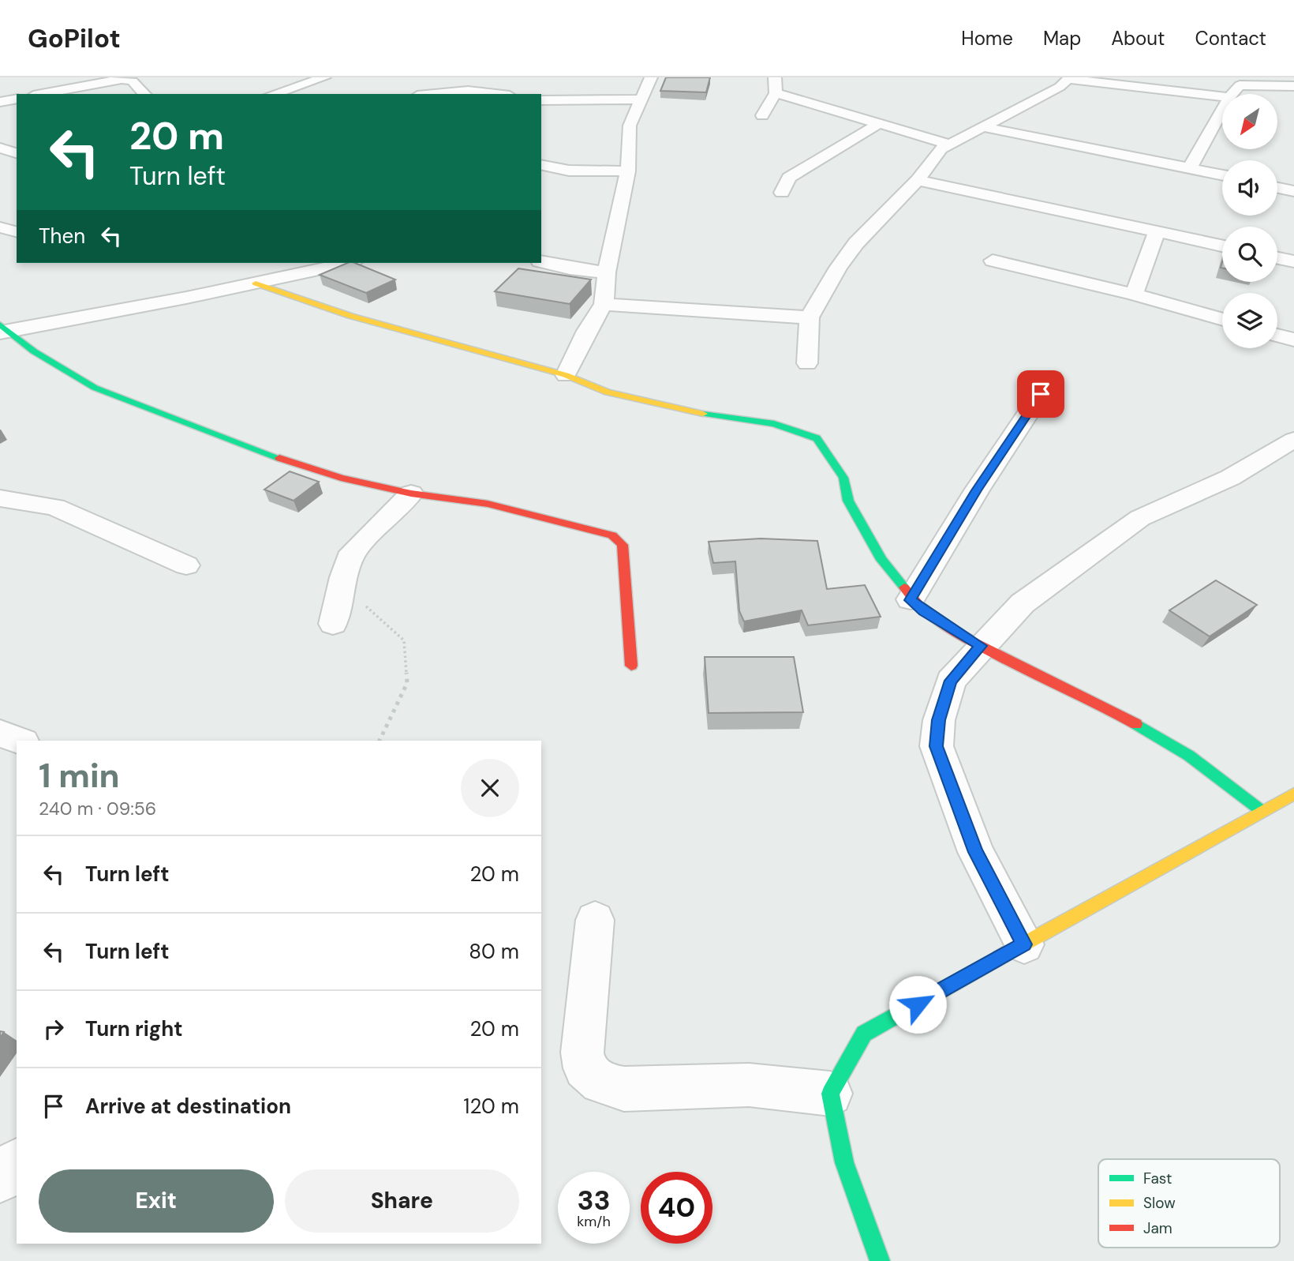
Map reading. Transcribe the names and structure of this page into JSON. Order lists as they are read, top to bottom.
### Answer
{
  "legend": ["Fast", "Slow", "Jam"],
  "north": "bottom left",
  "page": {
    "header": "GoPilot",
    "nav": [
      "Home",
      "Map",
      "About",
      "Contact"
    ],
    "turn": ["20 m", "Turn left"],
    "then": "Then",
    "heading": ["1 min", "240 m · 09:56"],
    "list": [
      {
        "name": "Turn left",
        "value": "20 m"
      },
      {
        "name": "Turn left",
        "value": "80 m"
      },
      {
        "name": "Turn right",
        "value": "20 m"
      },
      {
        "name": "Arrive at destination",
        "value": "120 m"
      }
    ],
    "buttons": ["Exit", "Share"],
    "speed": "33 km/h",
    "limit": "40"
  }
}
